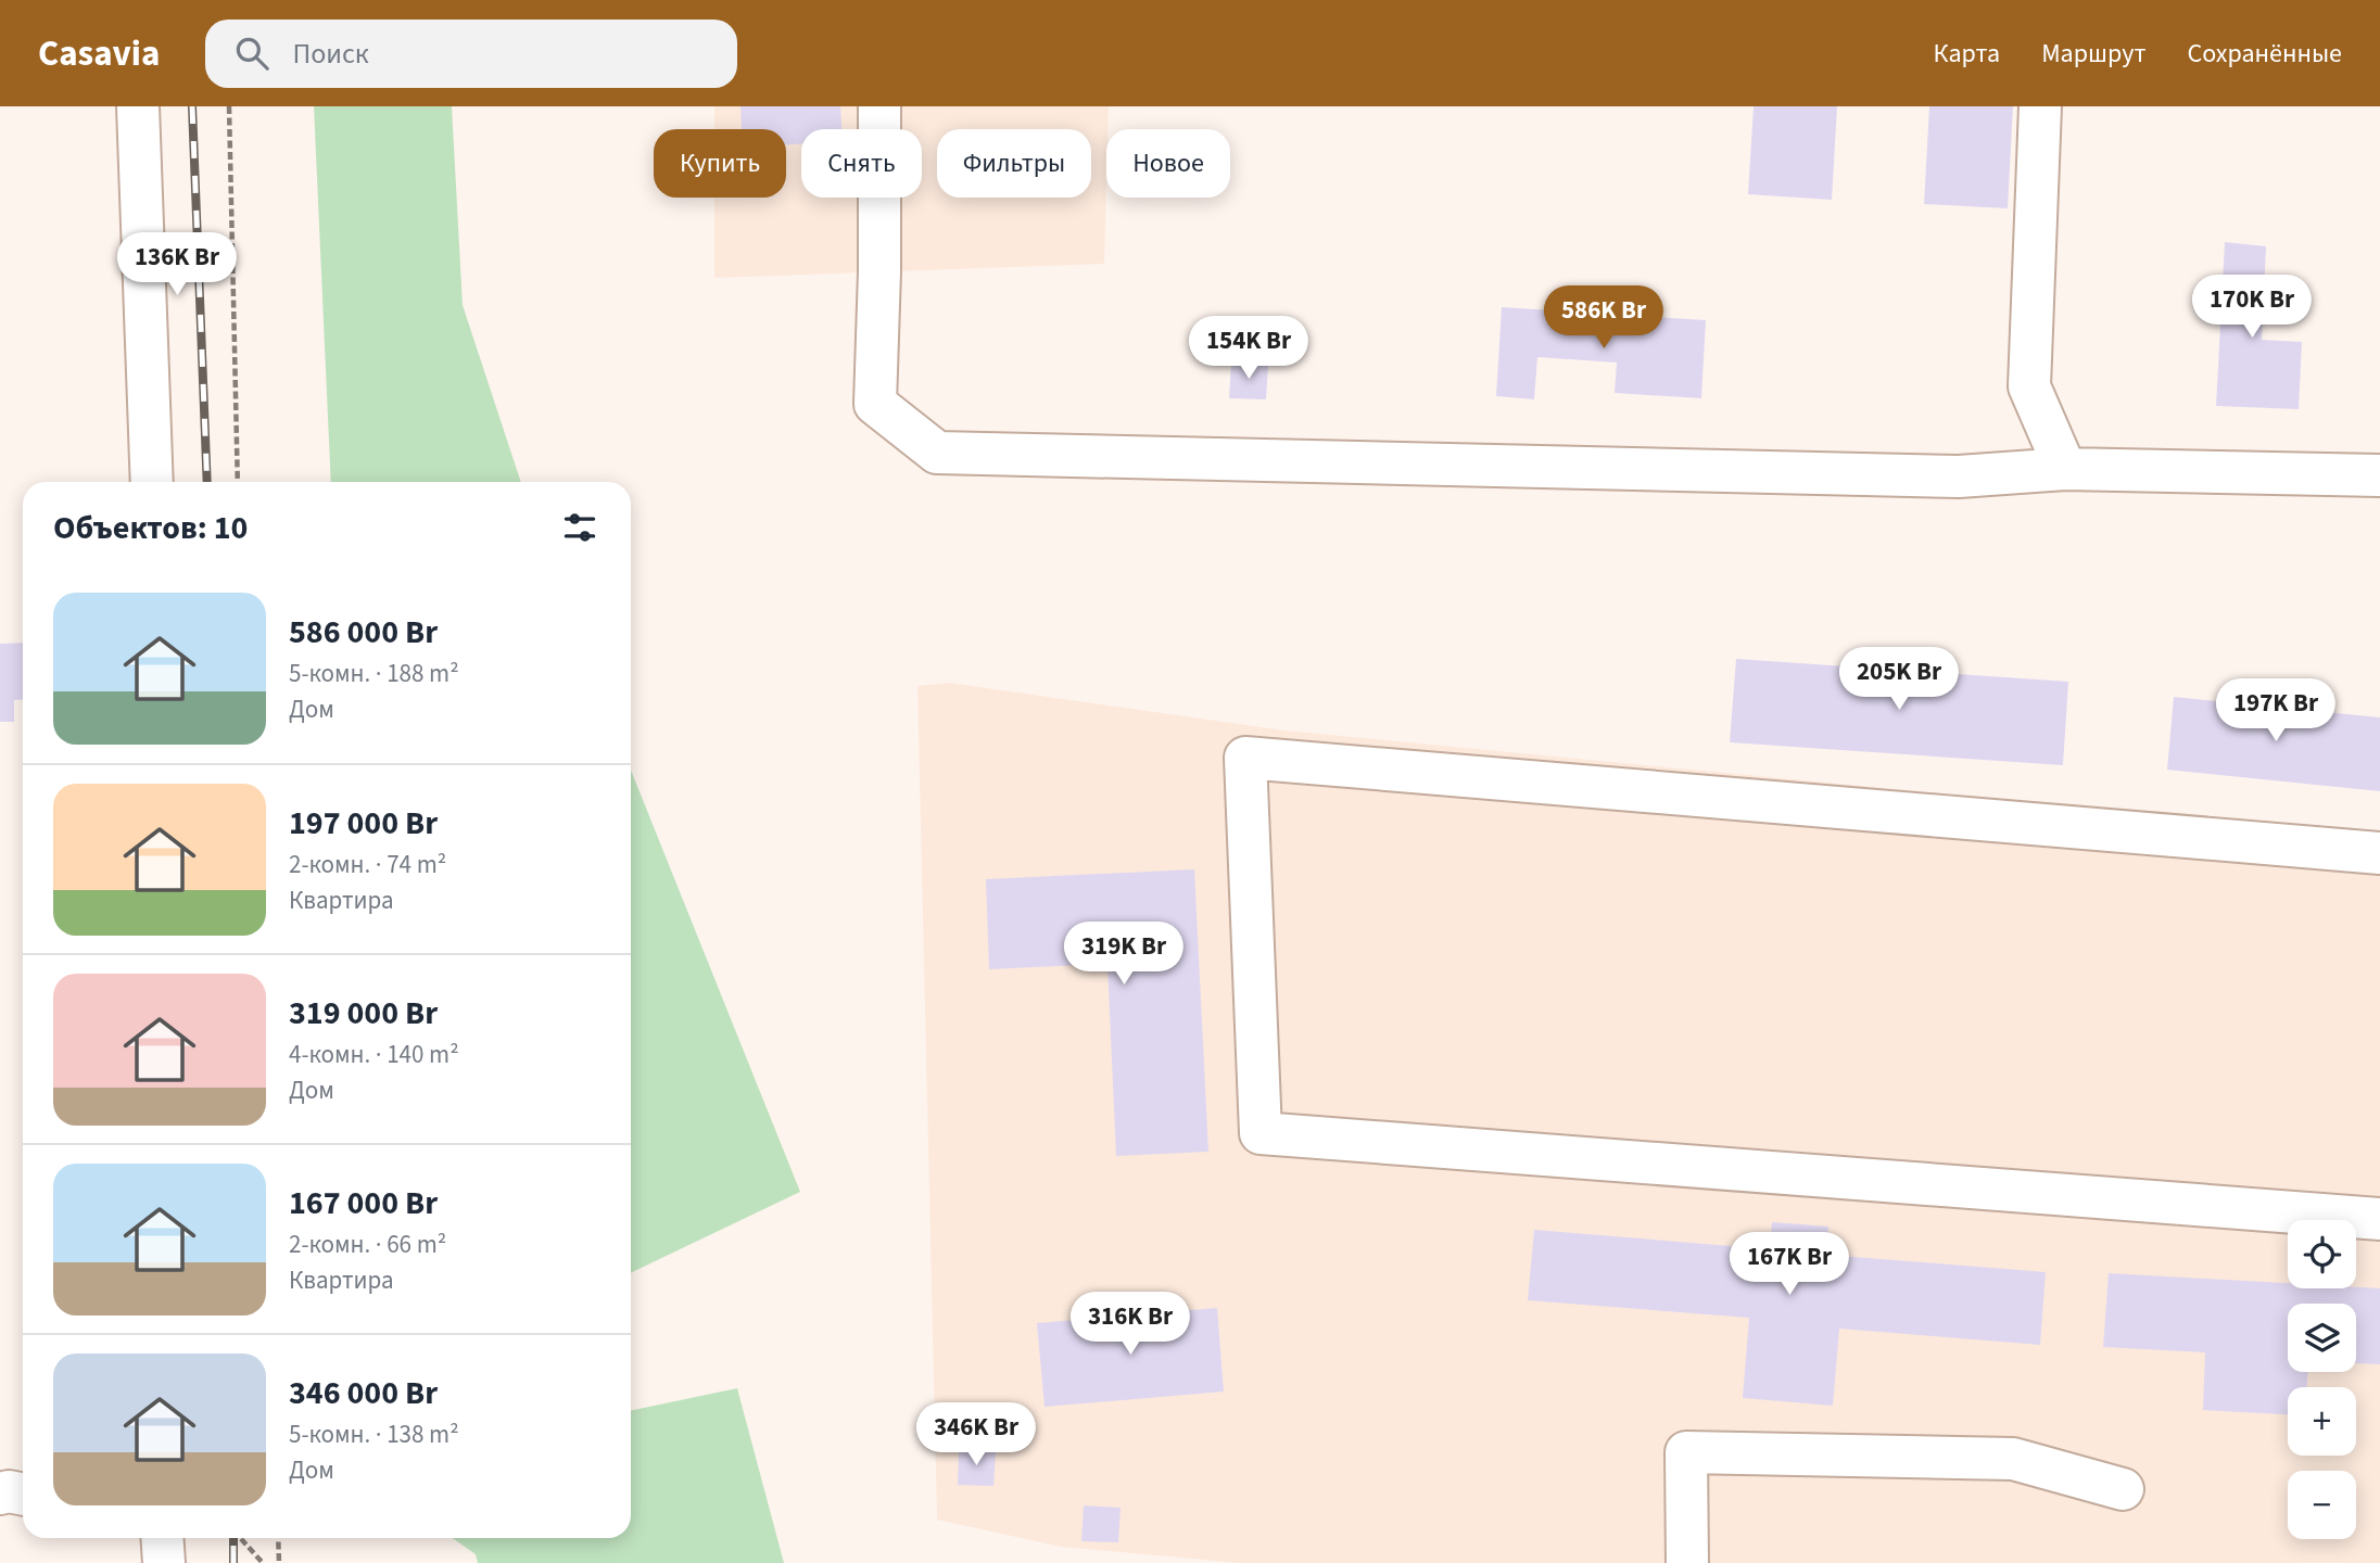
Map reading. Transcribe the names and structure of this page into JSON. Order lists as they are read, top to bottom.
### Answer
{
  "page": {
    "header": "Casavia",
    "search": "Поиск",
    "nav": ["Карта", "Маршрут", "Сохранённые"],
    "chip": [
      "Купить",
      "Снять",
      "Фильтры",
      "Новое"
    ],
    "price": [
      "136K Br",
      "170K Br",
      "586K Br",
      "154K Br",
      "205K Br",
      "197K Br",
      "319K Br",
      "167K Br",
      "316K Br",
      "346K Br"
    ],
    "heading": "Объектов: 10",
    "list": [
      {
        "name": "586 000 Br",
        "note": "5-комн. · 188 m² · Дом"
      },
      {
        "name": "197 000 Br",
        "note": "2-комн. · 74 m² · Квартира"
      },
      {
        "name": "319 000 Br",
        "note": "4-комн. · 140 m² · Дом"
      },
      {
        "name": "167 000 Br",
        "note": "2-комн. · 66 m² · Квартира"
      },
      {
        "name": "346 000 Br",
        "note": "5-комн. · 138 m² · Дом"
      }
    ],
    "map_buttons": ["+", "−"]
  }
}
